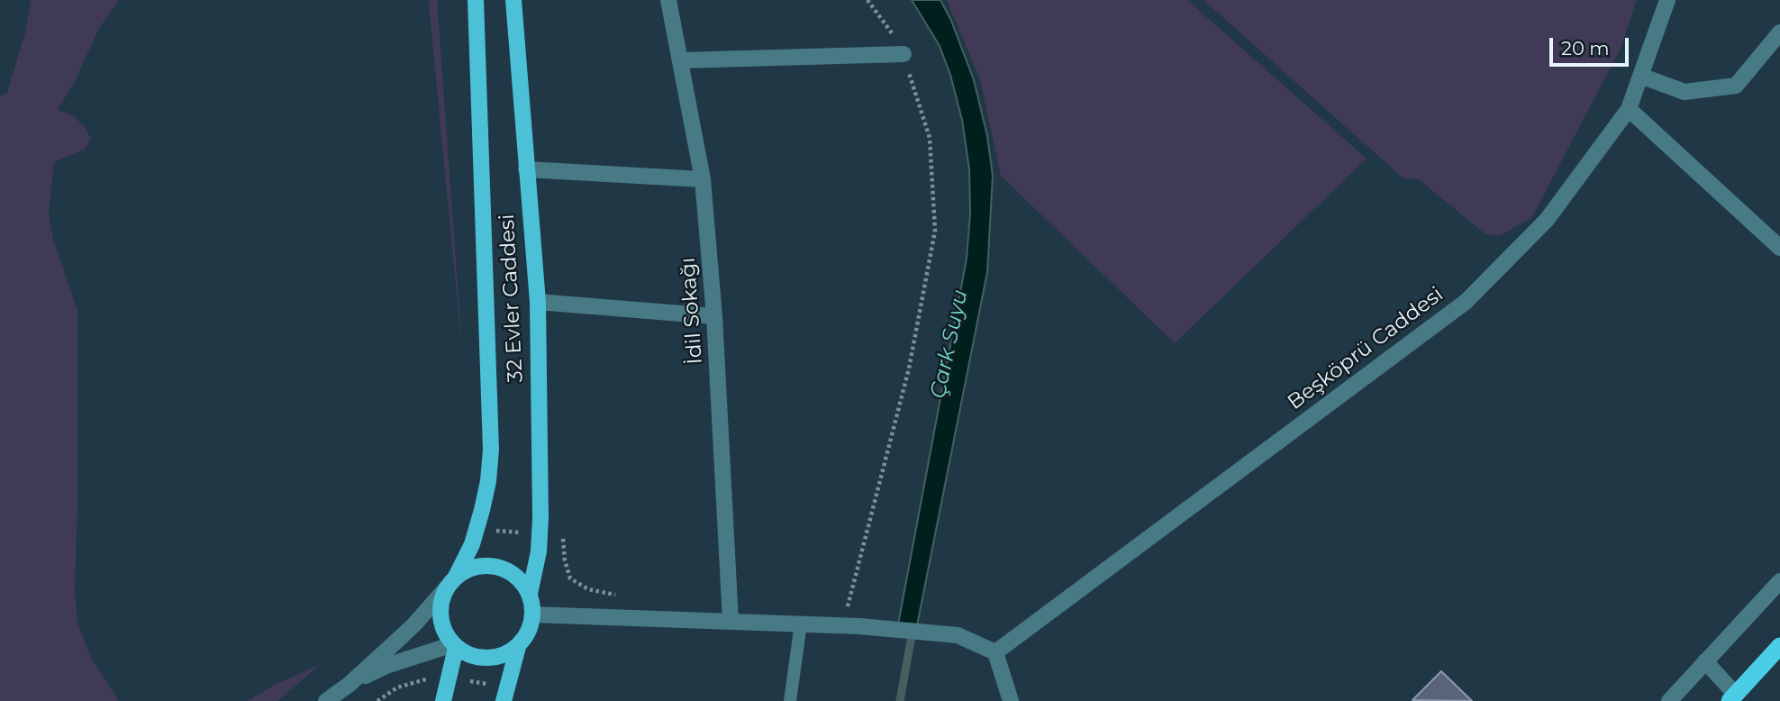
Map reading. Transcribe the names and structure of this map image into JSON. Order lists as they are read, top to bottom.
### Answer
{
  "streets": {
    "main road": ["32 Evler Caddesi"],
    "street": ["İdil Sokağı", "Beşköprü Caddesi"]
  },
  "water": ["Çark Suyu"],
  "scale_bar": "20 m"
}
